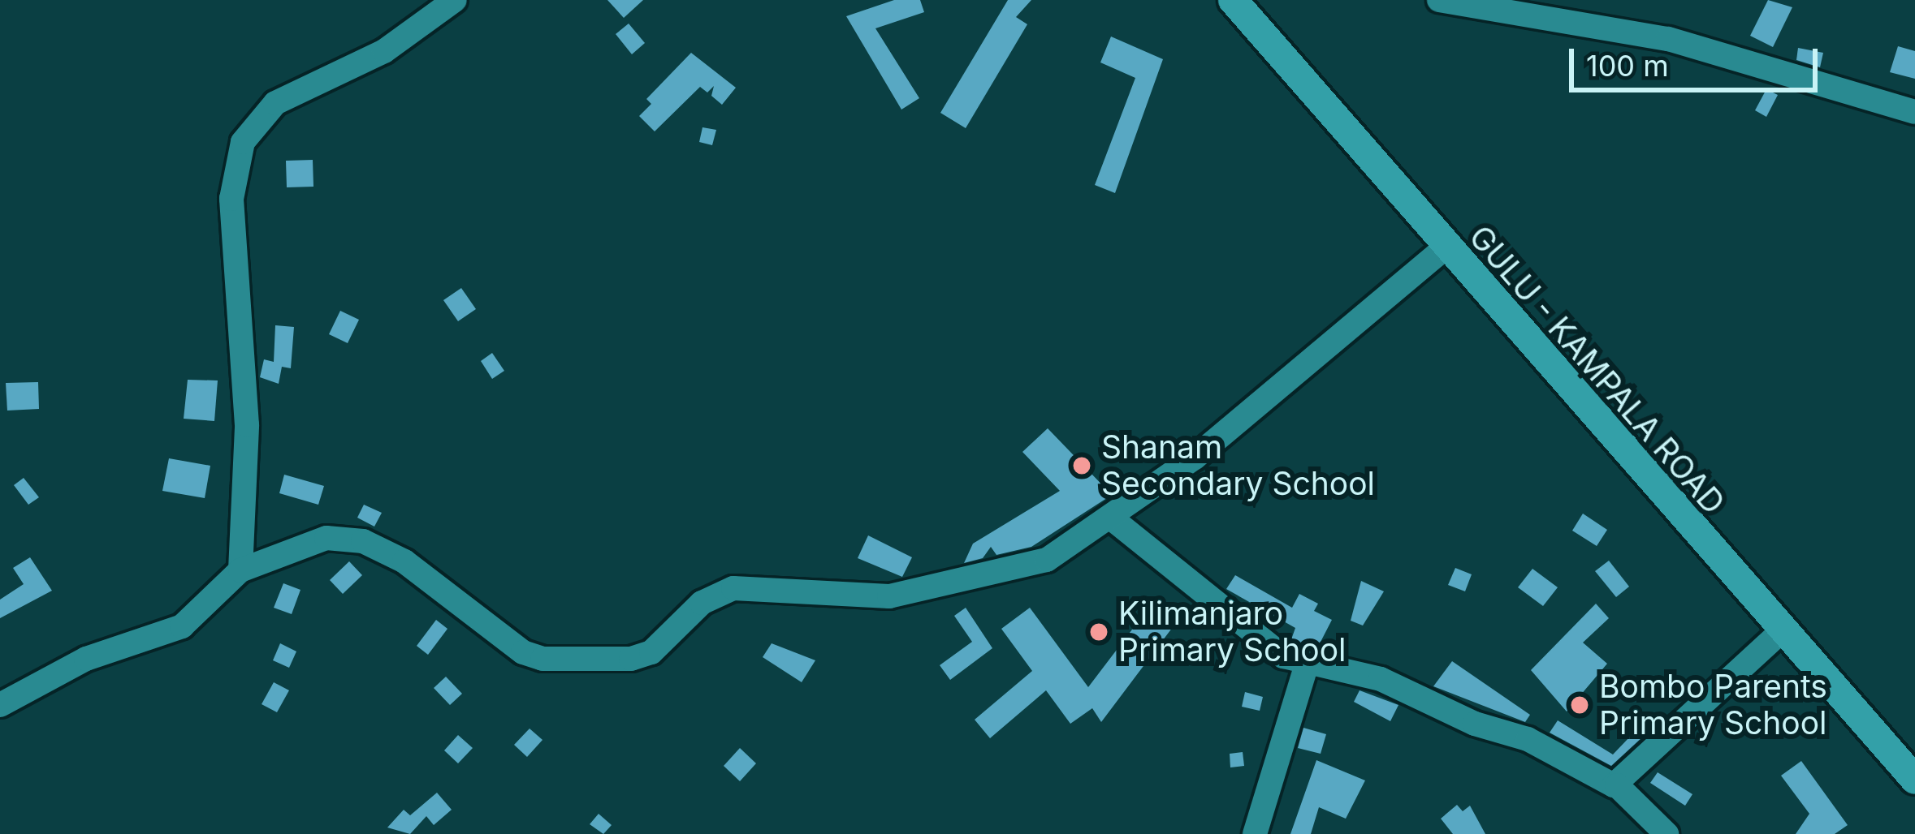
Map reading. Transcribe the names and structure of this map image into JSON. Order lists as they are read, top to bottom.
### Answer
{
  "streets": {
    "main road": ["GULU - KAMPALA ROAD"]
  },
  "places": ["Shanam Secondary School", "Kilimanjaro Primary School", "Bombo Parents Primary School"],
  "scale_bar": "100 m"
}
